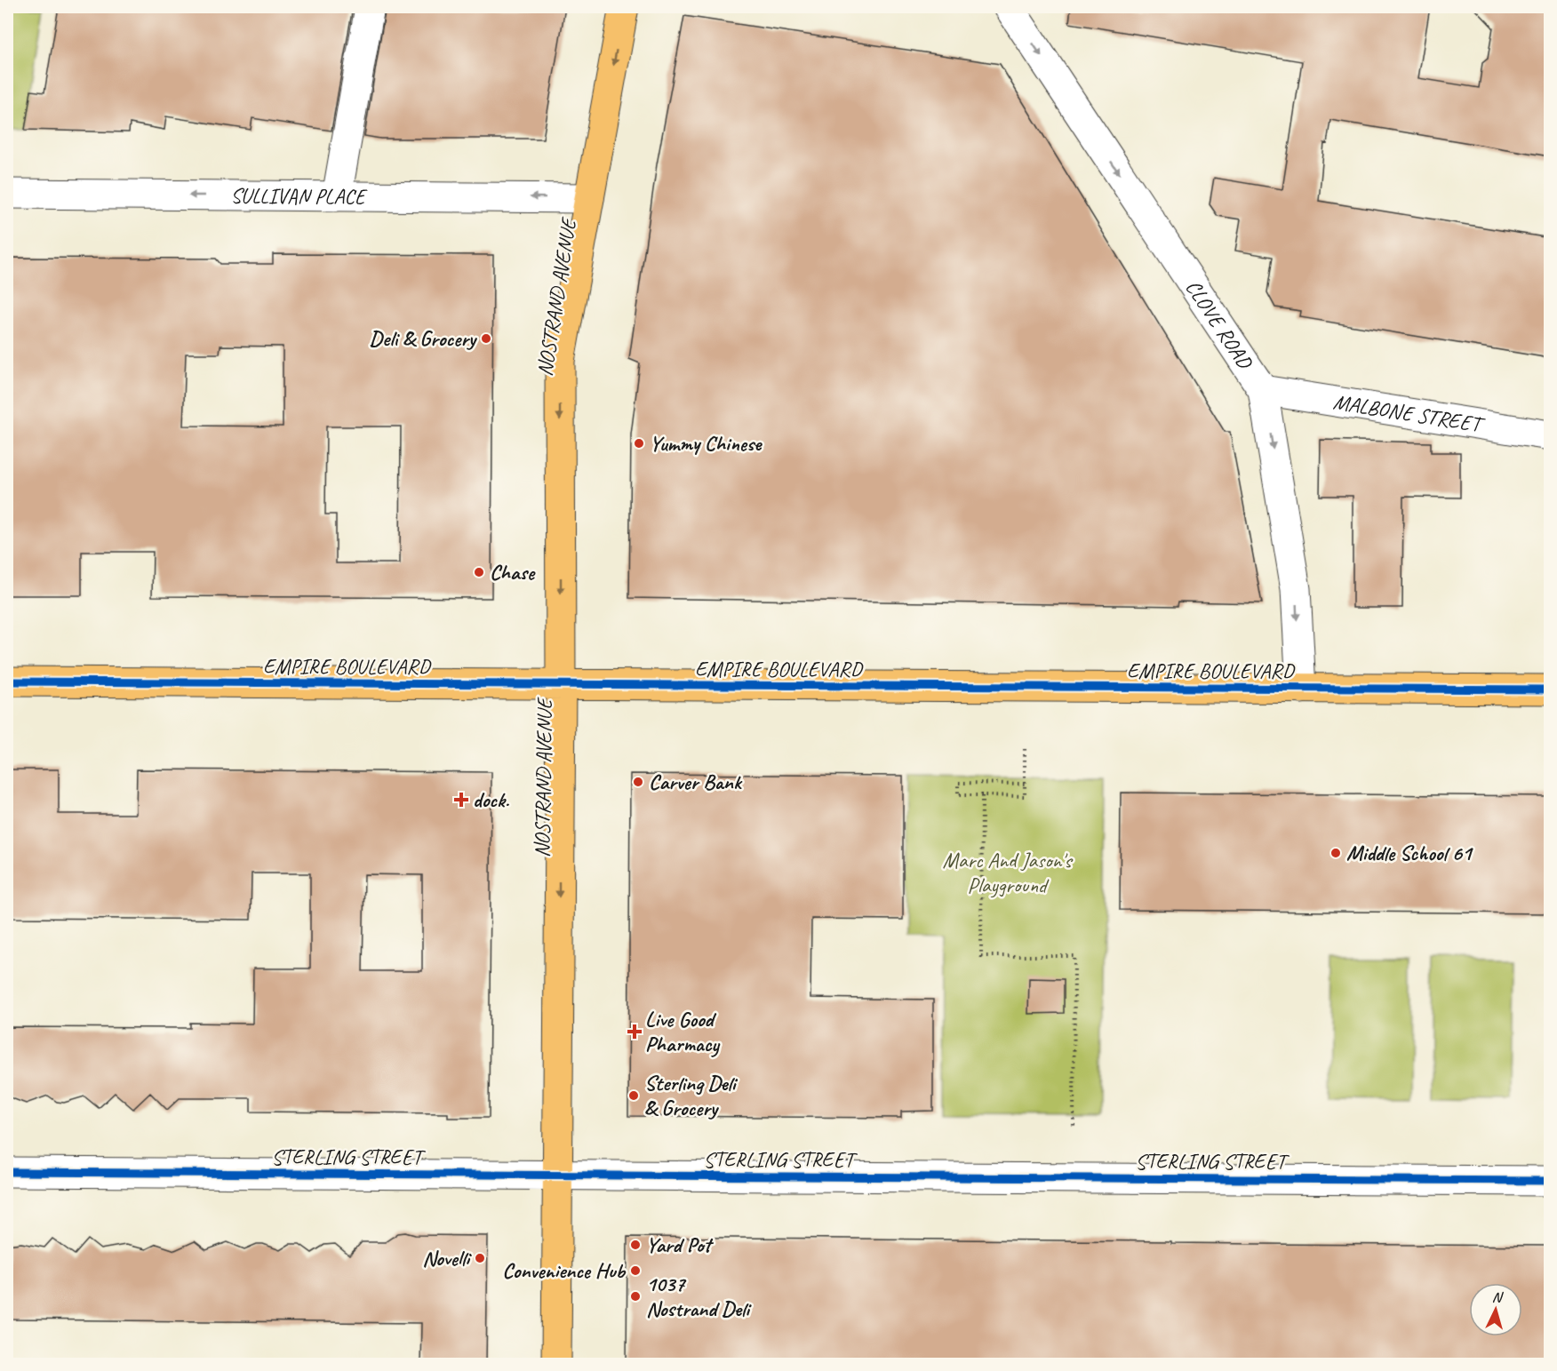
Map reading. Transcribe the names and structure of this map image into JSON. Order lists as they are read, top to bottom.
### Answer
{
  "streets": {
    "main road": ["NOSTRAND AVENUE", "EMPIRE BOULEVARD"],
    "street": [
      "SULLIVAN PLACE",
      "CLOVE ROAD",
      "MALBONE STREET",
      "STERLING STREET"
    ]
  },
  "crossings": [
    ["SULLIVAN PLACE", "NOSTRAND AVENUE"],
    ["NOSTRAND AVENUE", "EMPIRE BOULEVARD"],
    ["NOSTRAND AVENUE", "STERLING STREET"],
    ["CLOVE ROAD", "MALBONE STREET"],
    ["CLOVE ROAD", "EMPIRE BOULEVARD"]
  ],
  "one_way": ["SULLIVAN PLACE", "NOSTRAND AVENUE", "CLOVE ROAD"],
  "parks": ["Marc And Jason's Playground"],
  "places": {
    "other": [
      "Deli & Grocery",
      "Yummy Chinese",
      "Chase",
      "Carver Bank",
      "Middle School 61",
      "Sterling Deli & Grocery",
      "Yard Pot",
      "Novelli",
      "Convenience Hub",
      "1037 Nostrand Deli"
    ],
    "health": ["dock.", "Live Good Pharmacy"]
  },
  "north": "top"
}
